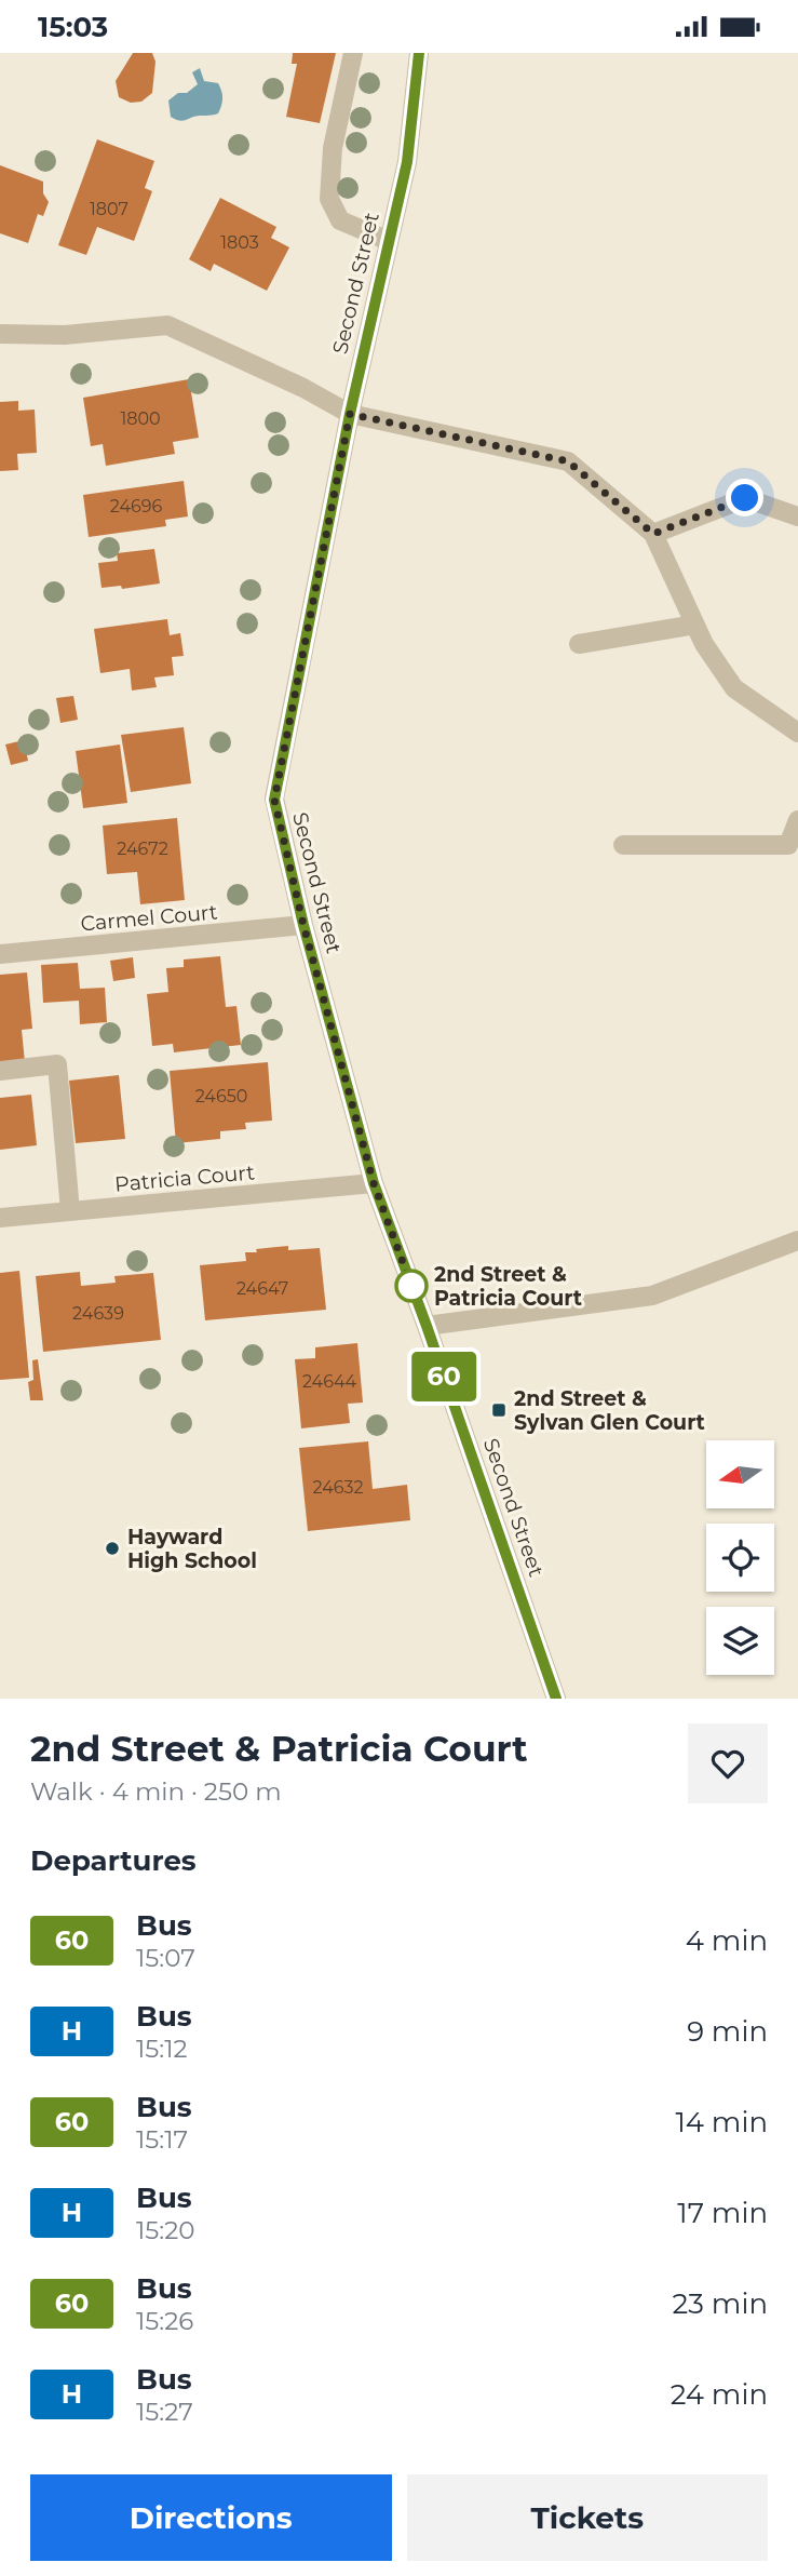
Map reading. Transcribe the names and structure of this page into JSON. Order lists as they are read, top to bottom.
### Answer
{
  "streets": {
    "street": ["Second Street", "Carmel Court", "Patricia Court"]
  },
  "crossings": [
    ["Second Street", "Carmel Court"],
    ["Second Street", "Patricia Court"]
  ],
  "places": {
    "other": ["2nd Street & Patricia Court", "Hayward High School"],
    "transit": ["2nd Street & Sylvan Glen Court"]
  },
  "lines": ["bus line 60"],
  "house_numbers": [
    "1807",
    "1803",
    "1800",
    "24696",
    "24672",
    "24650",
    "24647",
    "24639",
    "24644",
    "24632"
  ],
  "north": "left",
  "page": {
    "status": "15:03",
    "on_map": "60",
    "heading": [
      ["2nd Street & Patricia Court", "Walk · 4 min · 250 m"],
      "Departures"
    ],
    "list": [
      {
        "mark": "60",
        "name": "Bus",
        "note": "15:07",
        "value": "4 min"
      },
      {
        "mark": "H",
        "name": "Bus",
        "note": "15:12",
        "value": "9 min"
      },
      {
        "mark": "60",
        "name": "Bus",
        "note": "15:17",
        "value": "14 min"
      },
      {
        "mark": "H",
        "name": "Bus",
        "note": "15:20",
        "value": "17 min"
      },
      {
        "mark": "60",
        "name": "Bus",
        "note": "15:26",
        "value": "23 min"
      },
      {
        "mark": "H",
        "name": "Bus",
        "note": "15:27",
        "value": "24 min"
      }
    ],
    "buttons": ["Directions", "Tickets"]
  }
}
